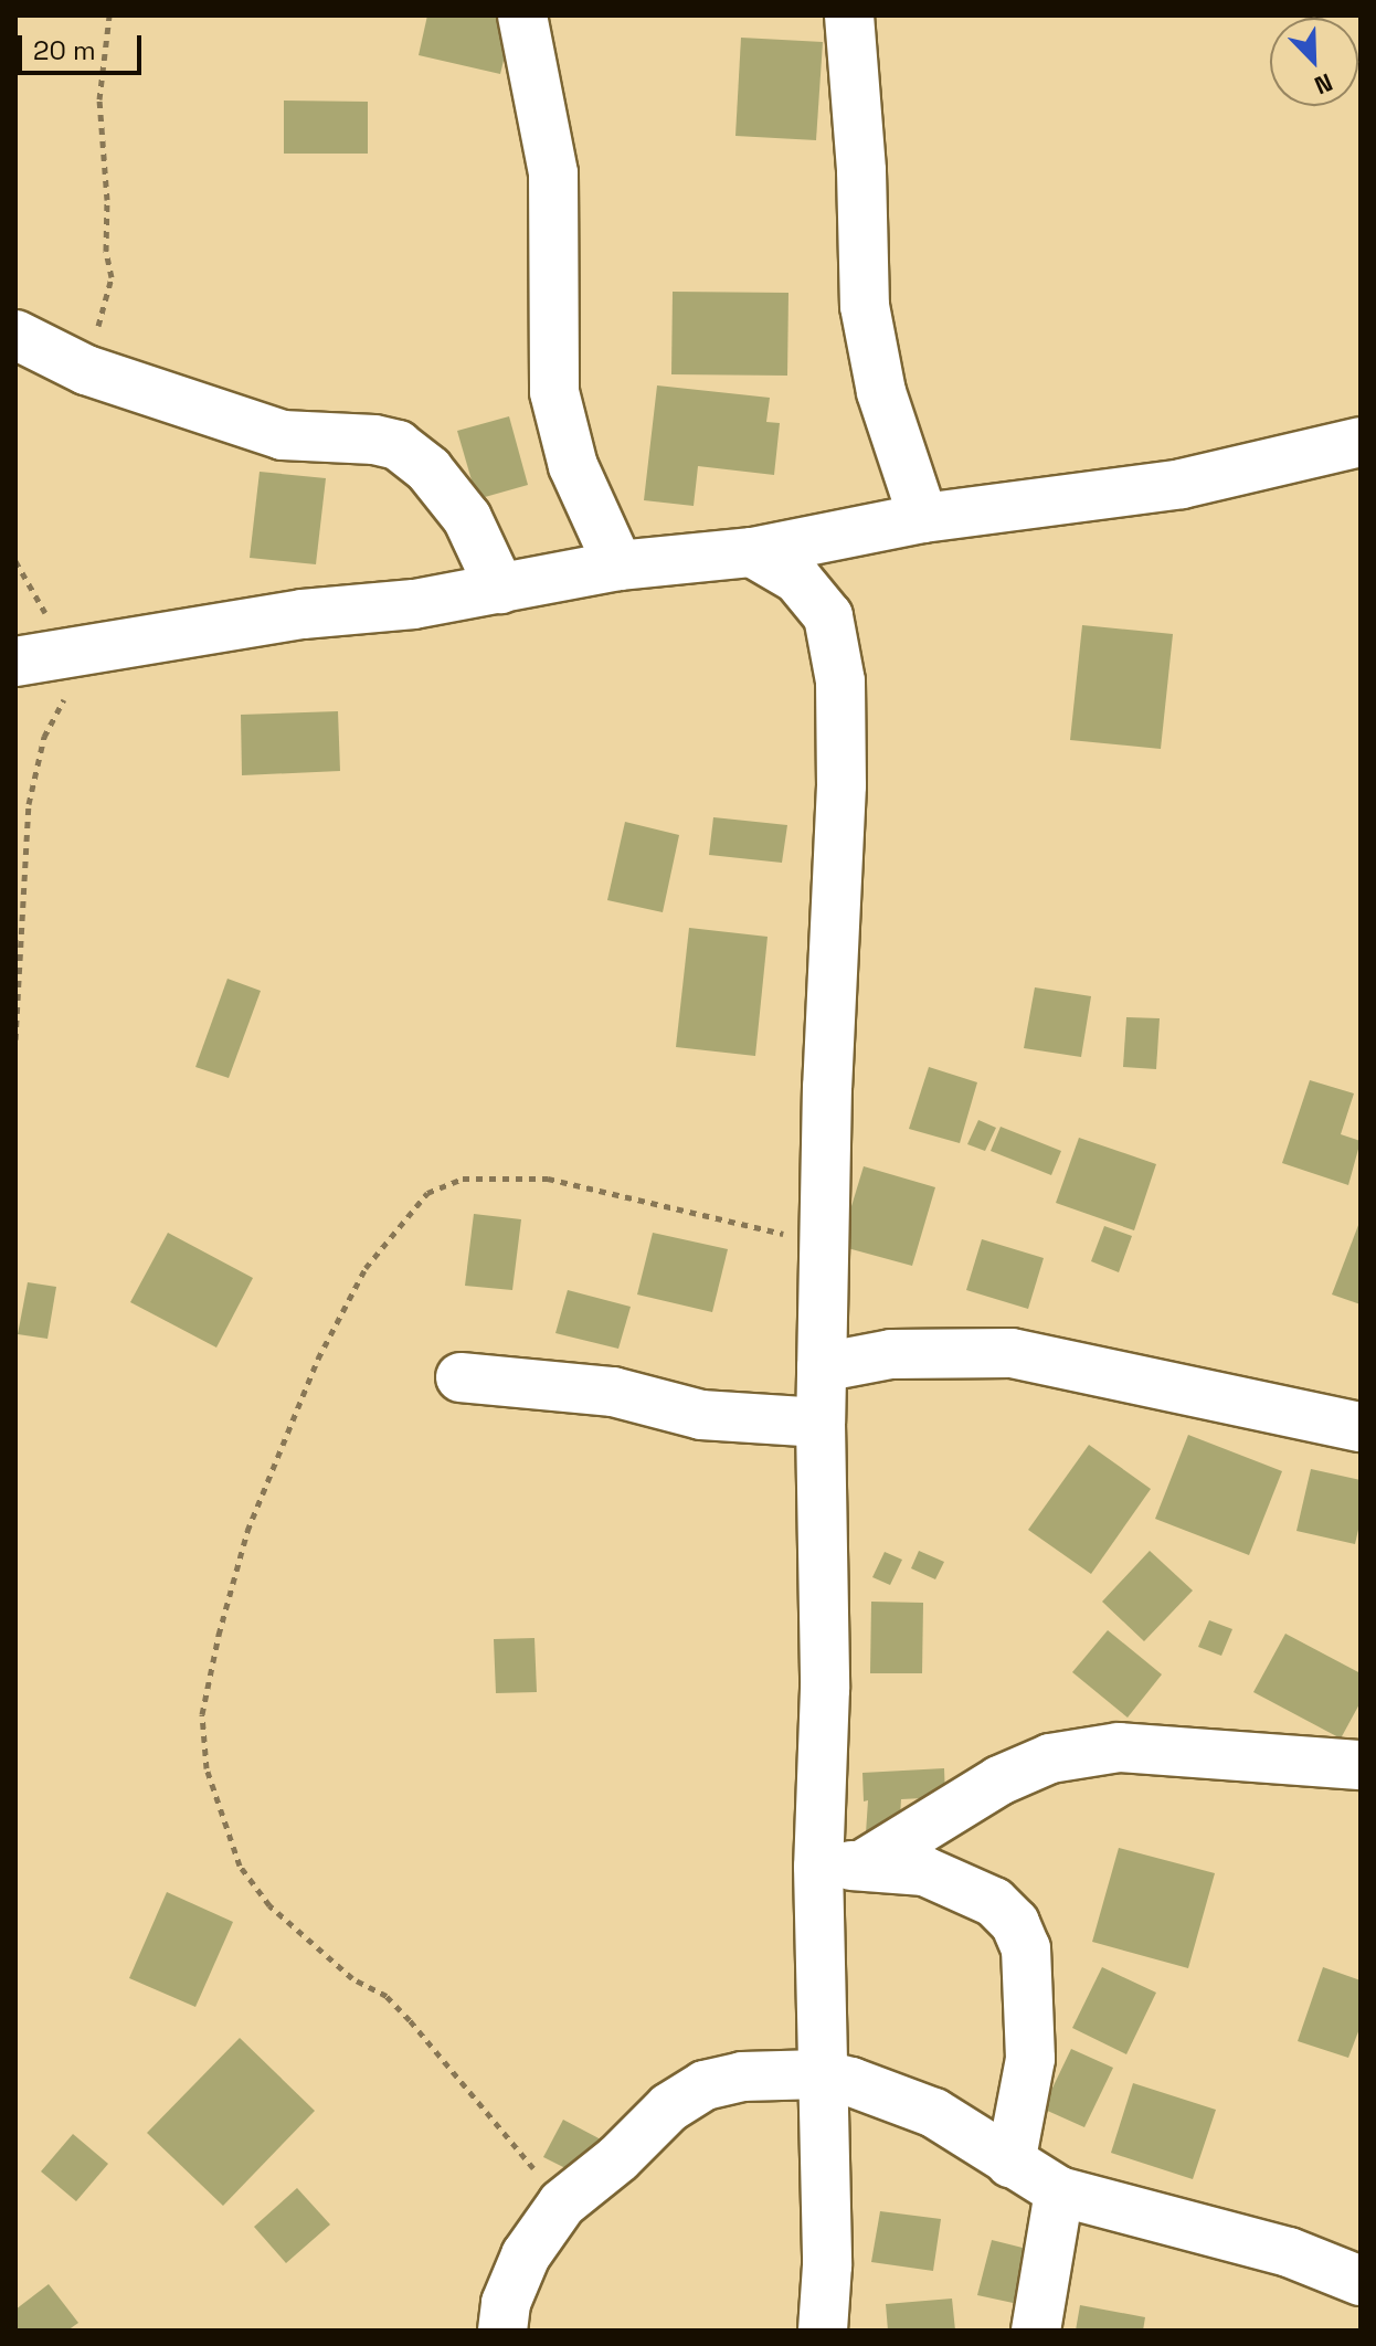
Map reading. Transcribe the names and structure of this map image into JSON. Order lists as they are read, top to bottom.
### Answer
{
  "scale_bar": "20 m",
  "north": "bottom right"
}
